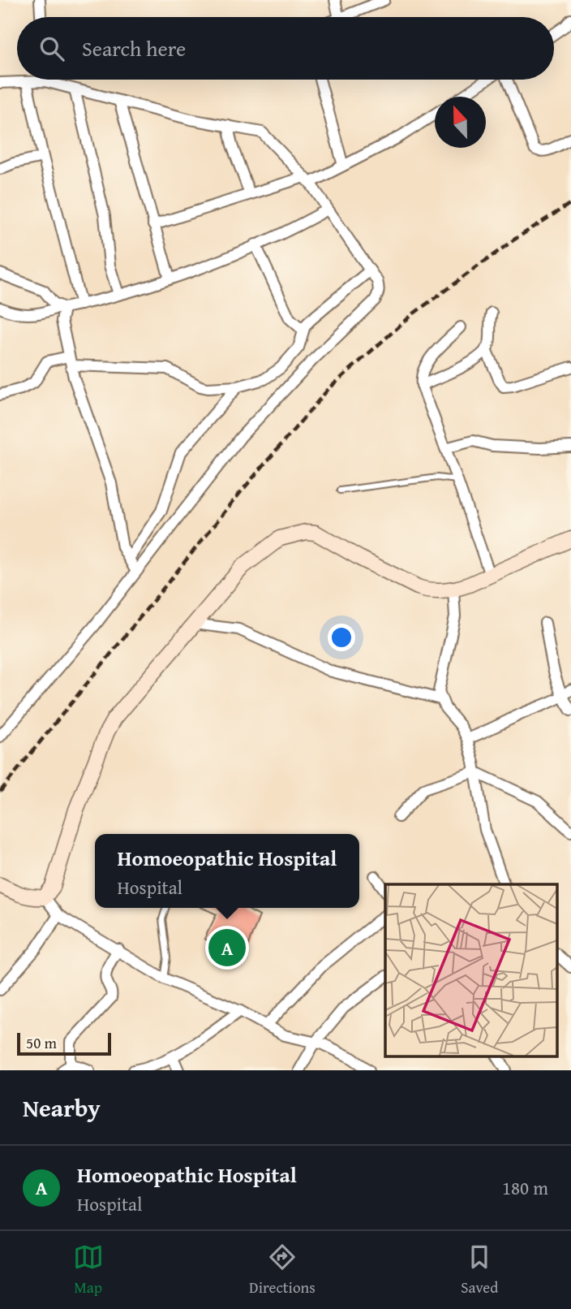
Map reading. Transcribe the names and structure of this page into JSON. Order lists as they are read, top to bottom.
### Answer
{
  "scale_bar": "50 m",
  "north": "top",
  "page": {
    "search": "Search here",
    "popup": ["Homoeopathic Hospital", "Hospital"],
    "pins": "A",
    "scale": "50 m",
    "heading": "Nearby",
    "list": [
      {
        "mark": "A",
        "name": "Homoeopathic Hospital",
        "note": "Hospital",
        "value": "180 m"
      }
    ],
    "nav": ["Map", "Directions", "Saved"]
  }
}
